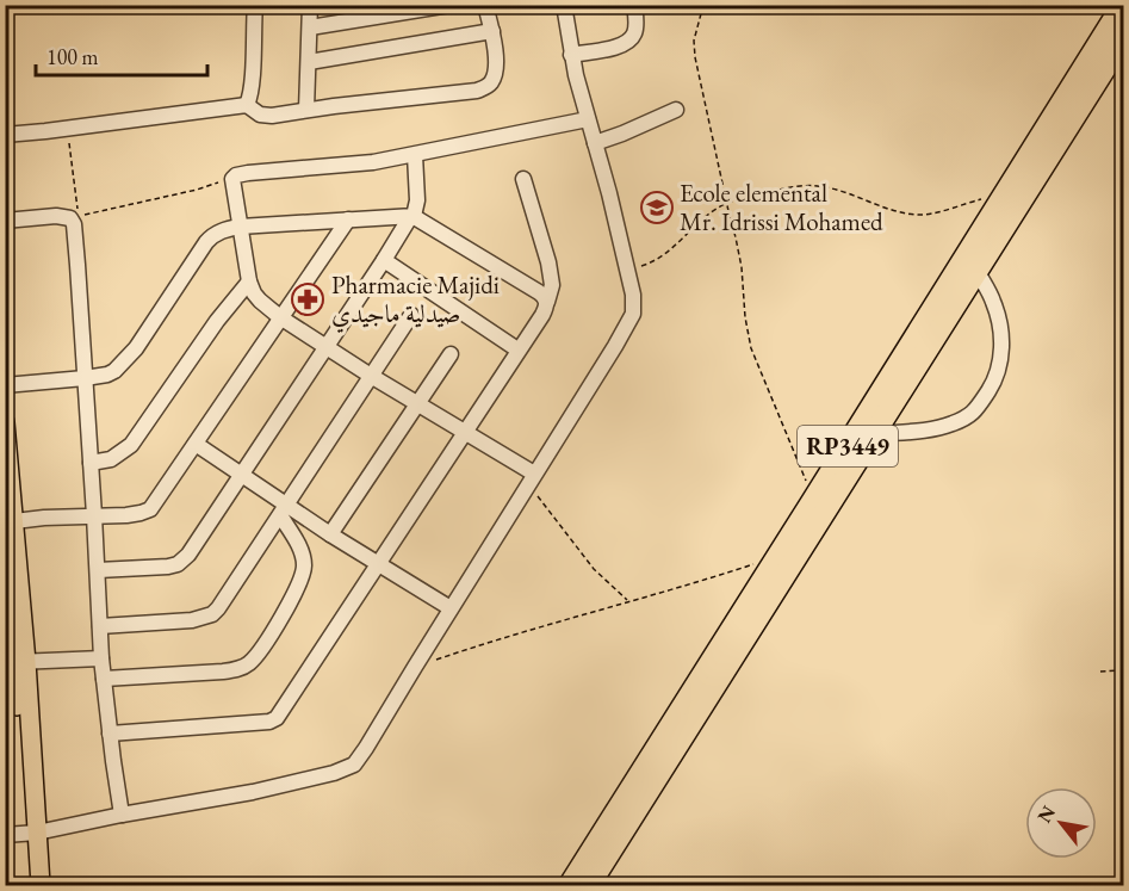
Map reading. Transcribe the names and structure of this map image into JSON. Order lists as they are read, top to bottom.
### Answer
{
  "streets": {
    "highway": ["RP3449"]
  },
  "places": {
    "school or university": ["Ecole elemental Mr. Idrissi Mohamed"],
    "pharmacy": ["Pharmacie Majidi صيدلية ماجيدي"]
  },
  "scale_bar": "100 m",
  "north": "top left"
}
